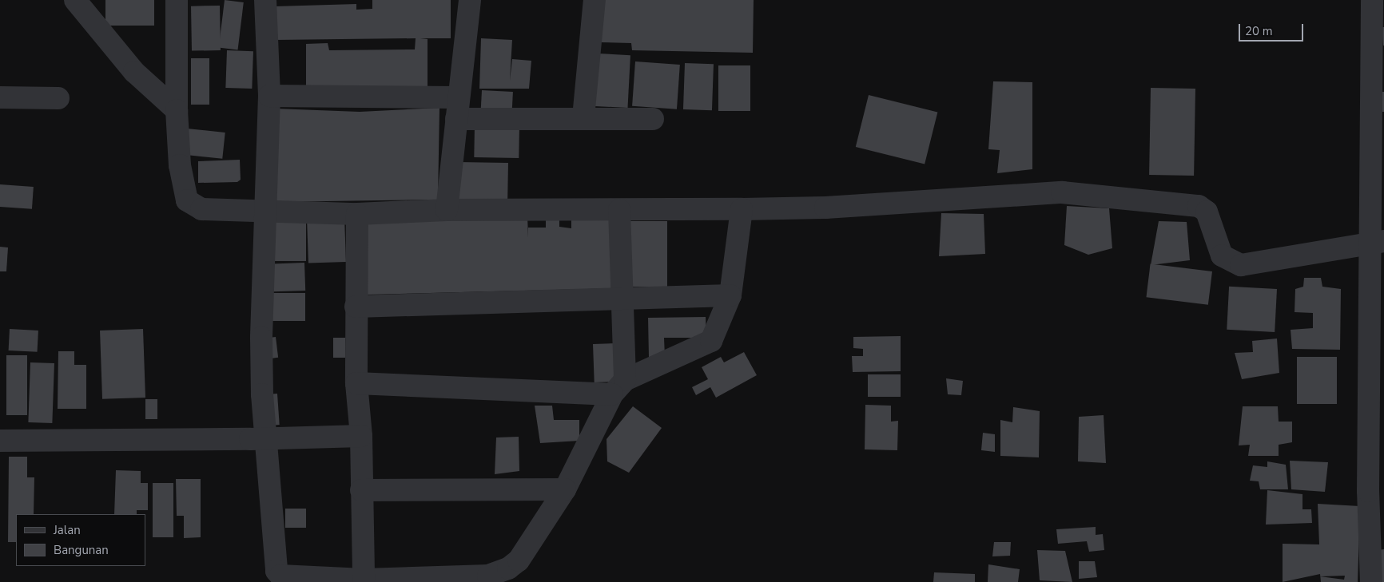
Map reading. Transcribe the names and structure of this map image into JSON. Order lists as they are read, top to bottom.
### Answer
{
  "legend": ["Jalan", "Bangunan"],
  "scale_bar": "20 m"
}
